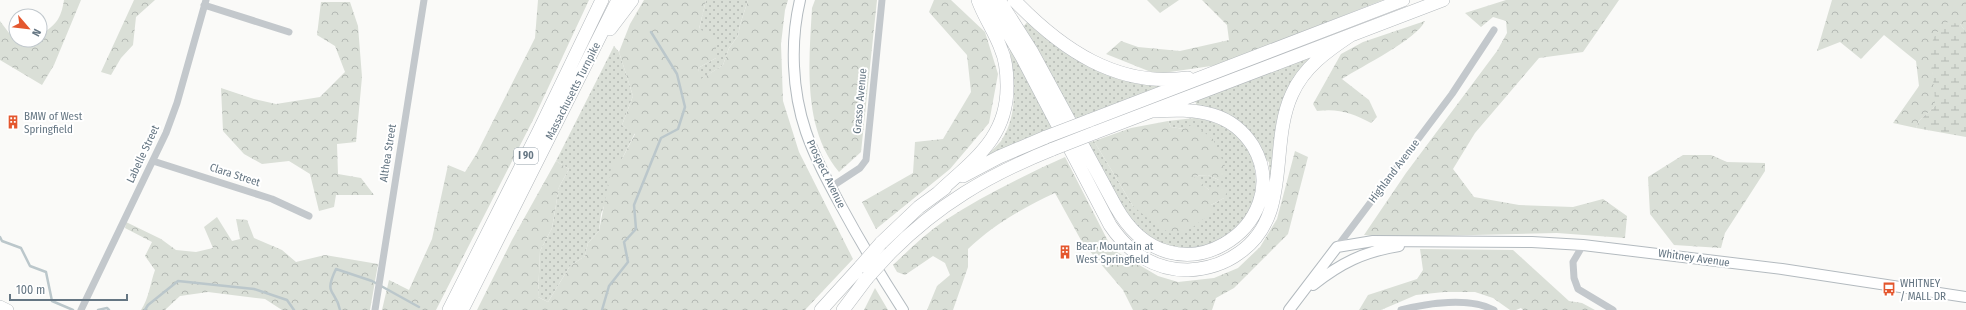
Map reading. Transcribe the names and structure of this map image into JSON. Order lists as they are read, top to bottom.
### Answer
{
  "streets": {
    "highway": ["Massachusetts Turnpike", "I 90"],
    "main road": ["Prospect Avenue", "Whitney Avenue"],
    "street": [
      "Grasso Avenue",
      "Althea Street",
      "Labelle Street",
      "Highland Avenue",
      "Clara Street"
    ]
  },
  "crossings": [
    ["Grasso Avenue", "Prospect Avenue"],
    ["Labelle Street", "Clara Street"],
    ["Highland Avenue", "Whitney Avenue"]
  ],
  "places": {
    "building": ["BMW of West Springfield", "Bear Mountain at West Springfield"],
    "bus stop": ["WHITNEY / MALL DR"]
  },
  "scale_bar": "100 m",
  "north": "bottom right"
}
